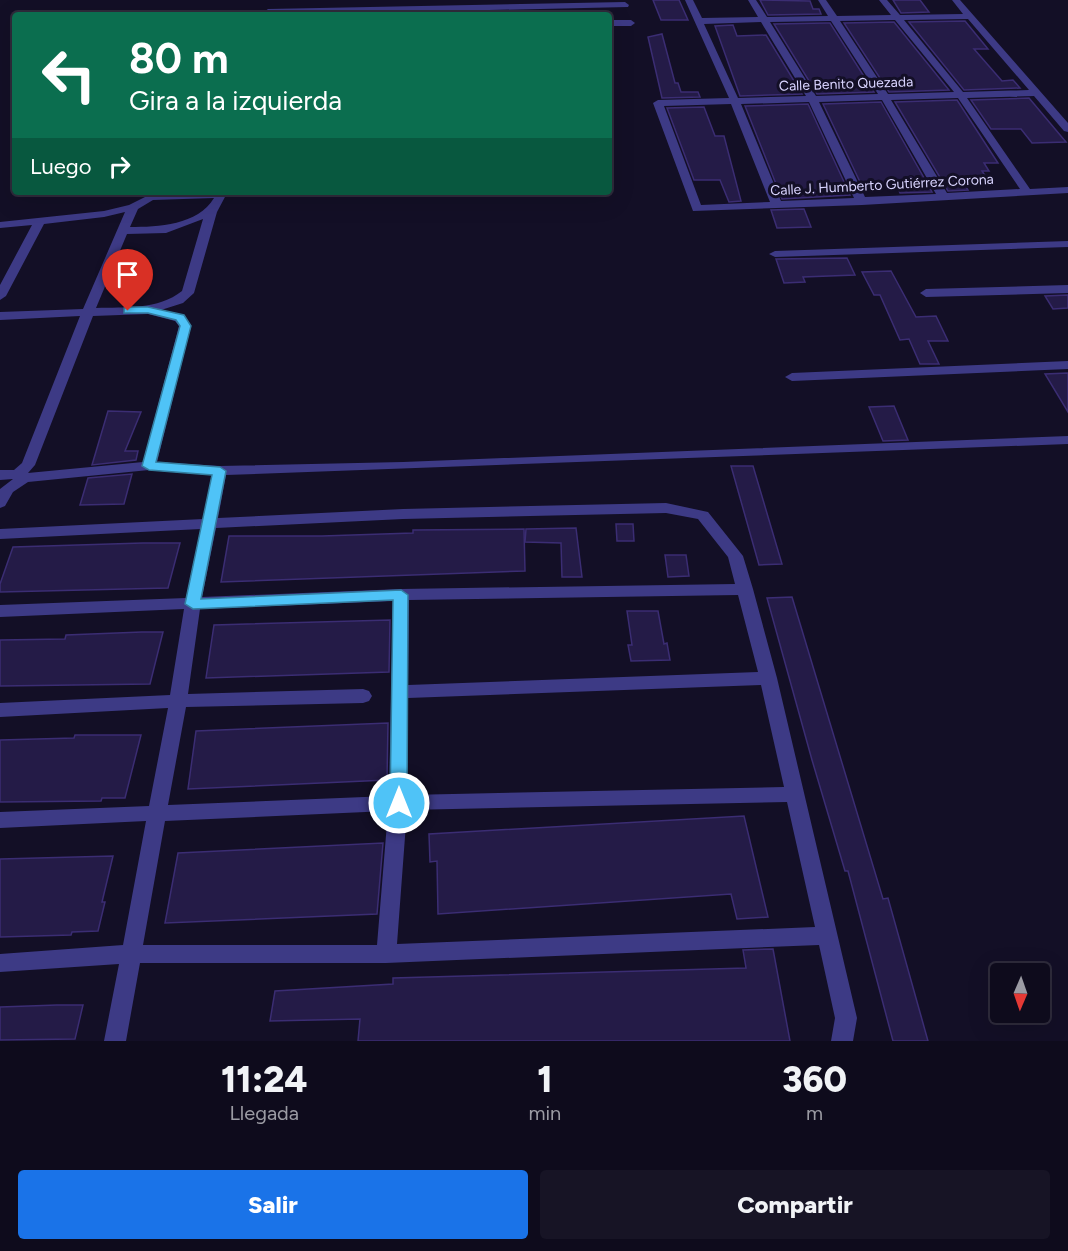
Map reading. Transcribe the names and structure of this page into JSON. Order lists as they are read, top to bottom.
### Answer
{
  "streets": {
    "street": ["Calle Benito Quezada", "Calle J. Humberto Gutiérrez Corona"]
  },
  "crossings": [
    ["Calle Benito Quezada", "Calle J. Humberto Gutiérrez Corona"]
  ],
  "north": "bottom",
  "page": {
    "turn": ["80 m", "Gira a la izquierda"],
    "then": "Luego",
    "eta": [
      "11:24",
      "Llegada",
      "1",
      "min",
      "360",
      "m"
    ],
    "buttons": ["Salir", "Compartir"]
  }
}
